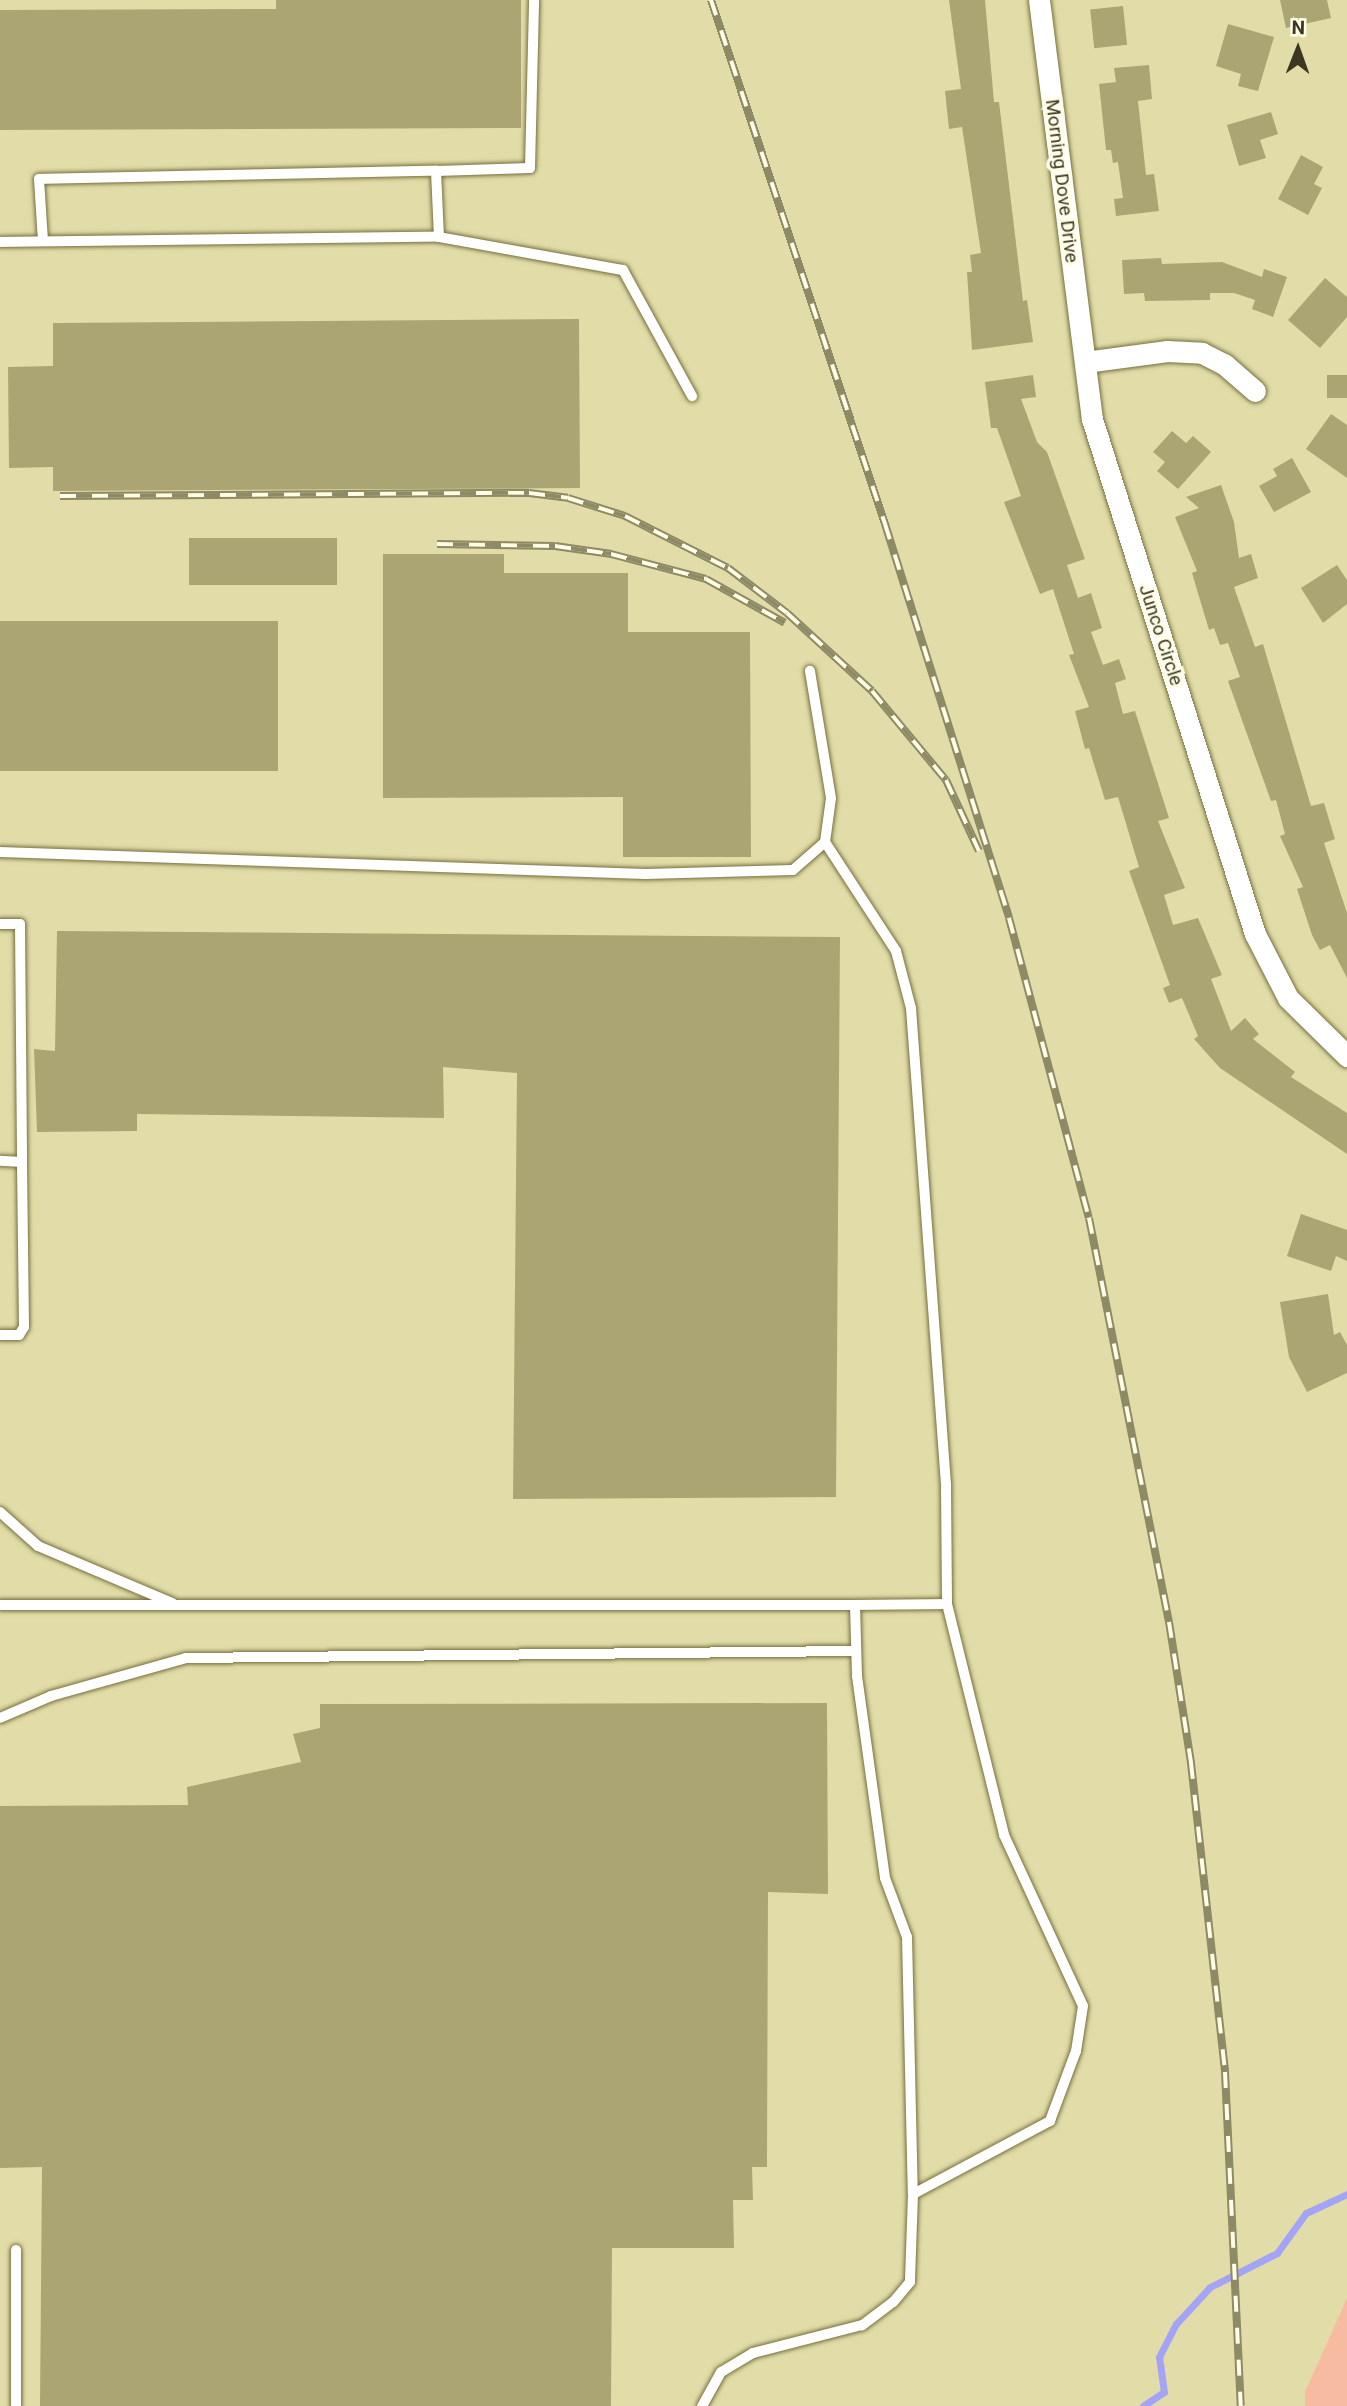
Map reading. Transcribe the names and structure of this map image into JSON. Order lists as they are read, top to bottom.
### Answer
{
  "streets": {
    "street": ["Morning Dove Drive", "Junco Circle"]
  },
  "crossings": [
    ["Morning Dove Drive", "Junco Circle"]
  ],
  "north": "top"
}
